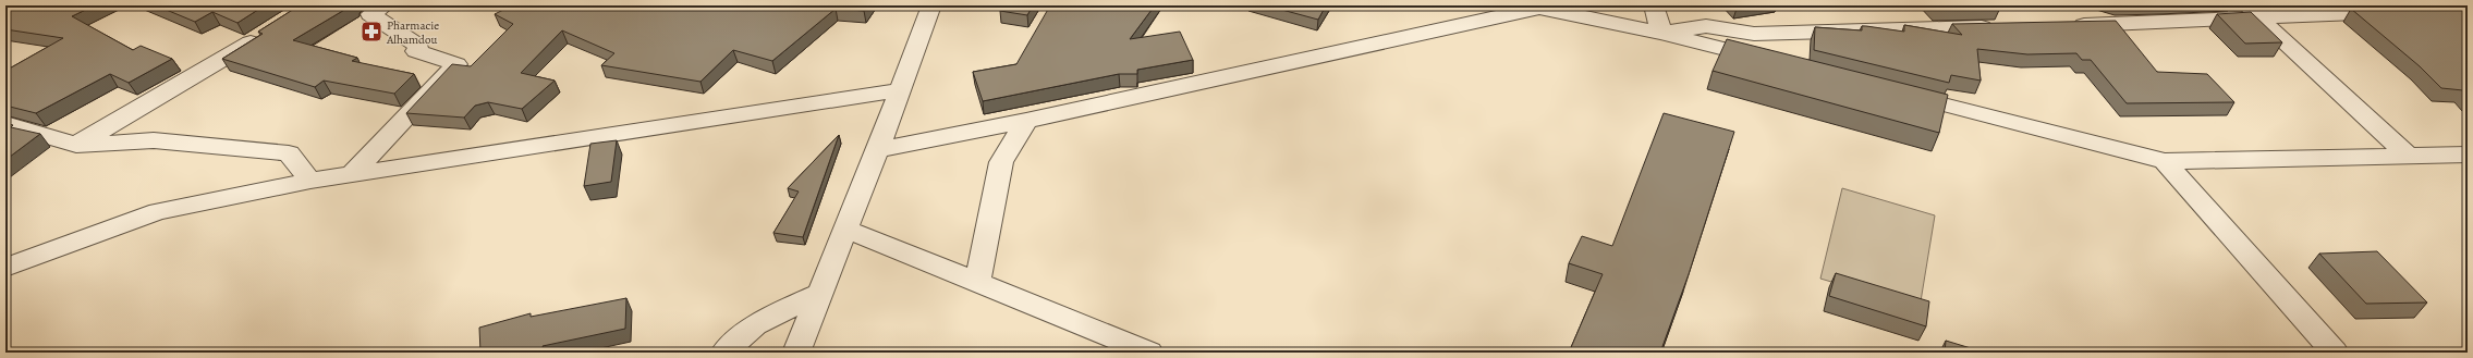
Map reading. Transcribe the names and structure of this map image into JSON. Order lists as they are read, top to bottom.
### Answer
{
  "places": {
    "pharmacy": ["Pharmacie Alhamdou"]
  }
}
